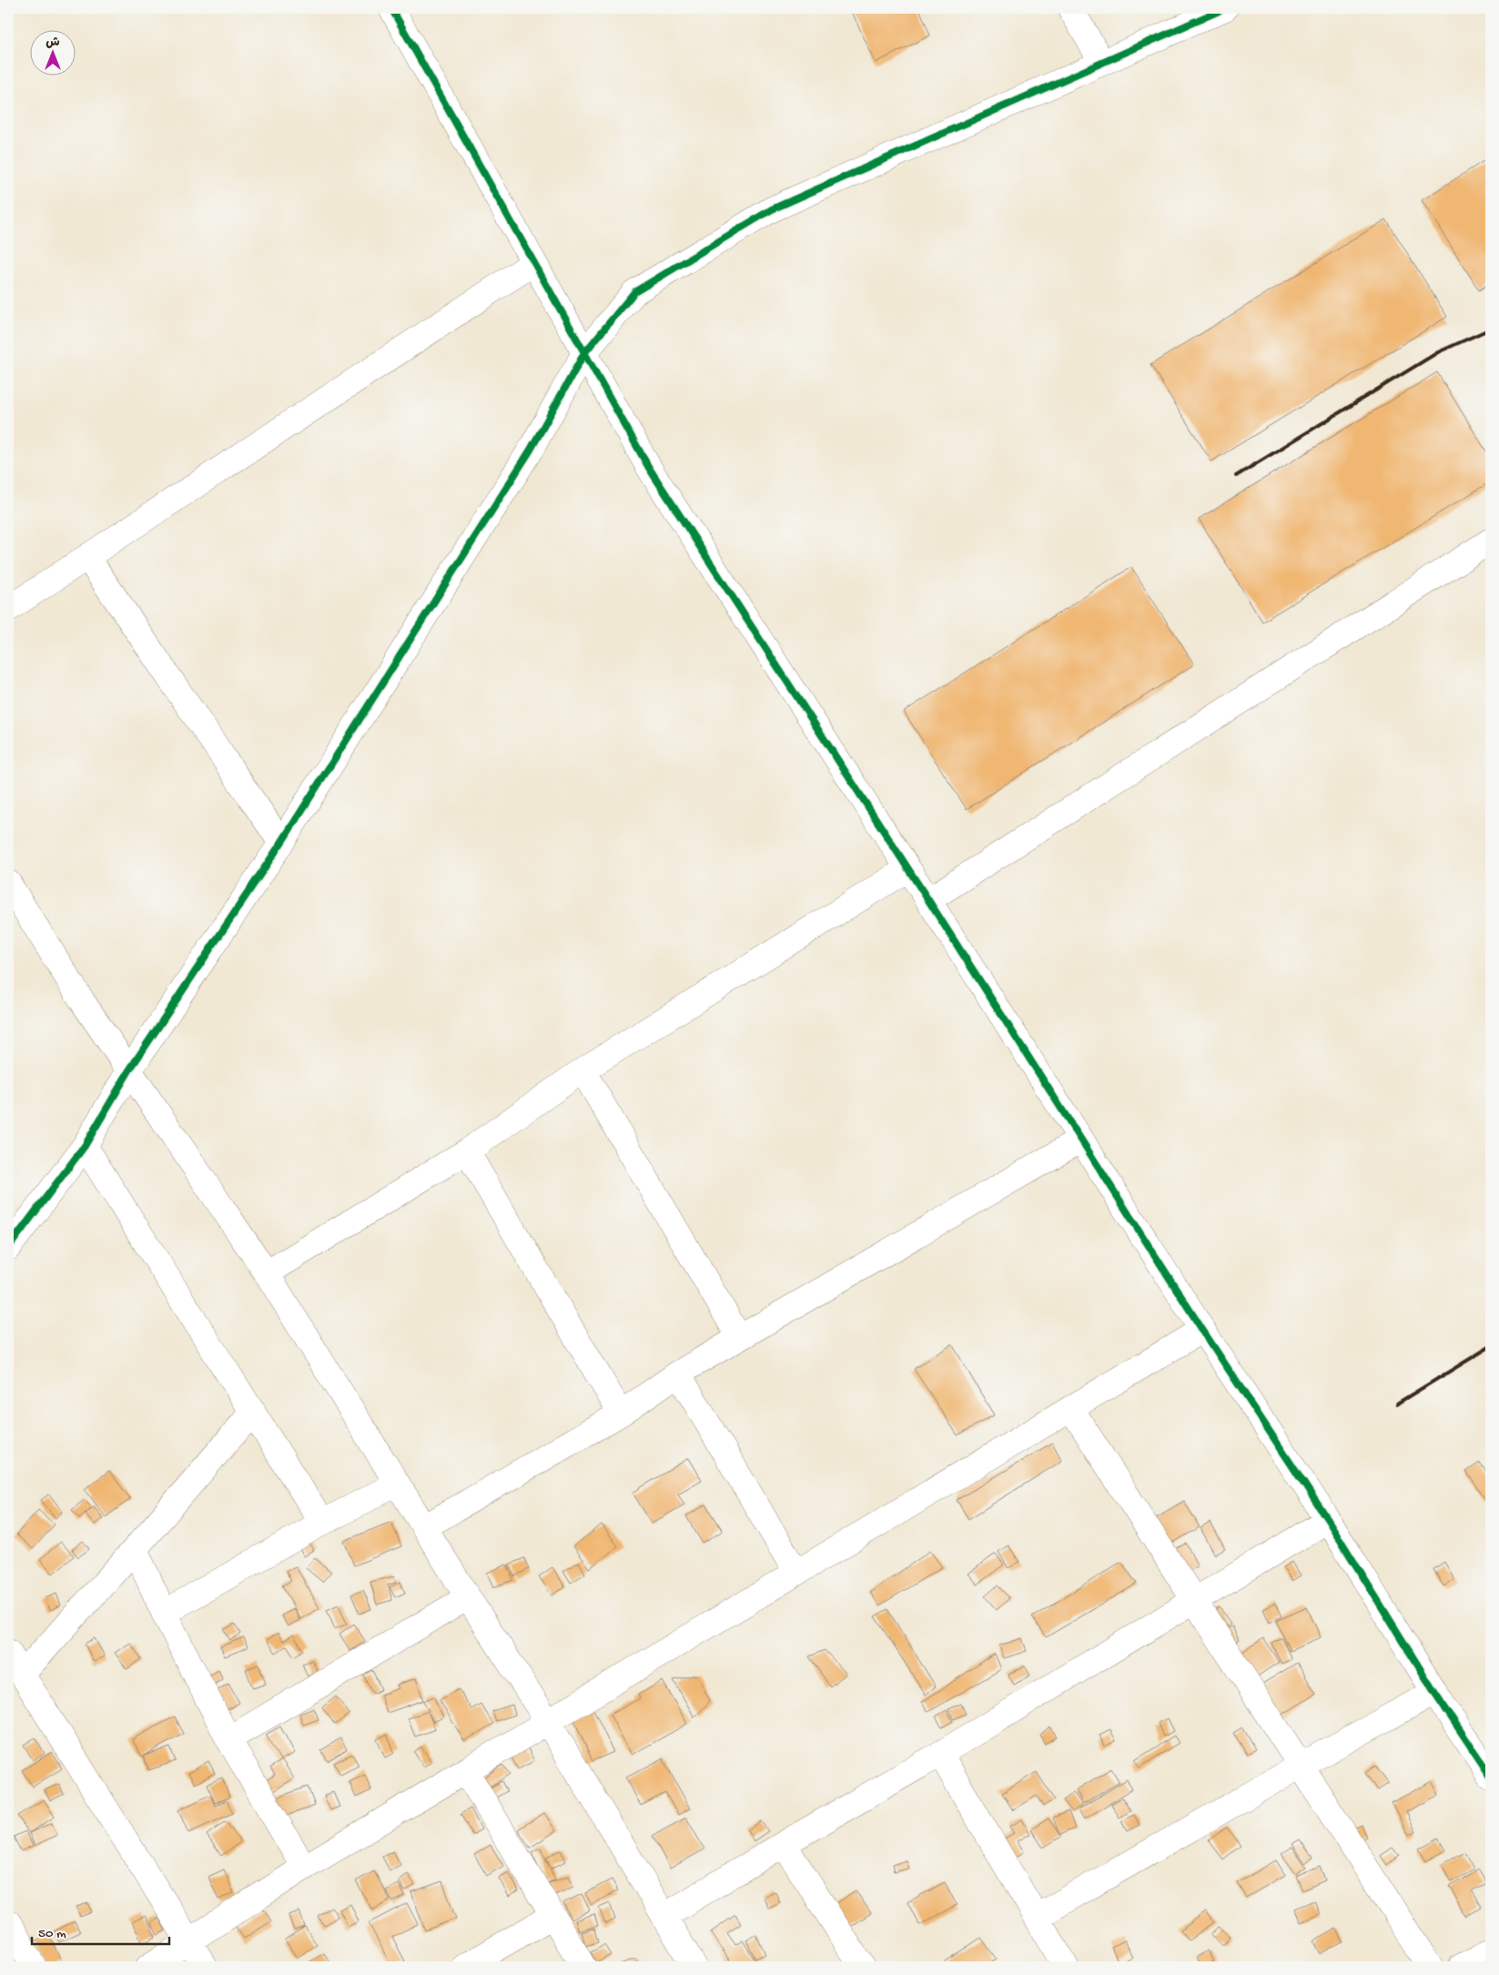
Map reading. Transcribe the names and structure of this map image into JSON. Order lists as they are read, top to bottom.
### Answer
{
  "scale_bar": "50 m",
  "north": "top"
}
